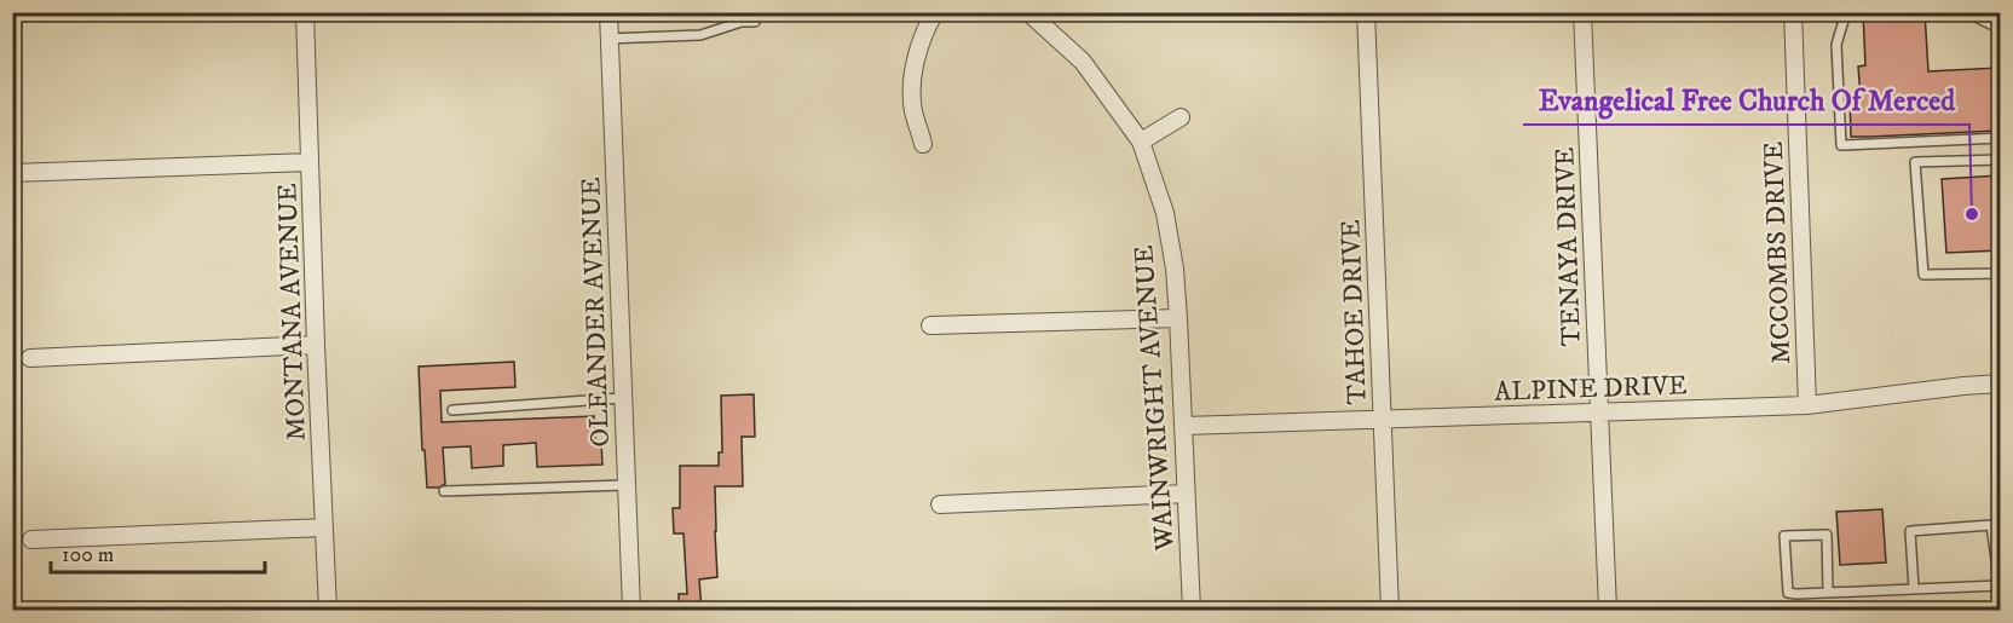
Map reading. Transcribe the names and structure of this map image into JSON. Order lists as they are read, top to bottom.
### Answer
{
  "streets": {
    "street": [
      "TENAYA DRIVE",
      "MCCOMBS DRIVE",
      "MONTANA AVENUE",
      "OLEANDER AVENUE",
      "TAHOE DRIVE",
      "ALPINE DRIVE",
      "WAINWRIGHT AVENUE"
    ]
  },
  "crossings": [
    ["TENAYA DRIVE", "ALPINE DRIVE"],
    ["MCCOMBS DRIVE", "ALPINE DRIVE"],
    ["TAHOE DRIVE", "ALPINE DRIVE"],
    ["ALPINE DRIVE", "WAINWRIGHT AVENUE"]
  ],
  "places": ["Evangelical Free Church Of Merced"],
  "scale_bar": "100 m"
}
